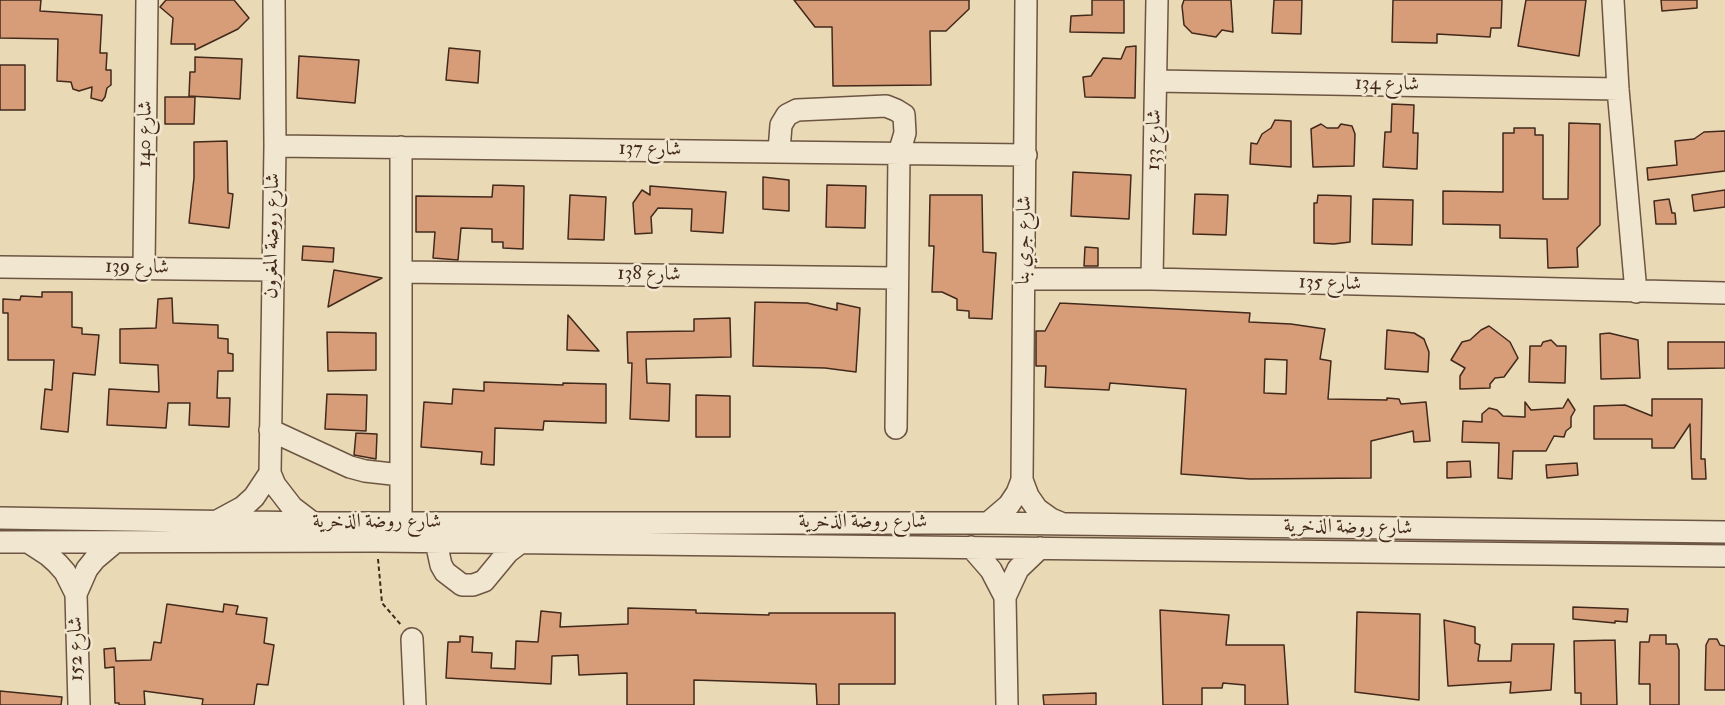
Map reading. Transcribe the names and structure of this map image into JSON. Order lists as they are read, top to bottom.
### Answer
{
  "streets": {
    "street": [
      "شارع 134",
      "شارع 140",
      "شارع 133",
      "شارع 137",
      "شارع روضة المغرون",
      "شارع جري بنا",
      "شارع 139",
      "شارع 138",
      "شارع 135",
      "شارع روضة الذخرية",
      "شارع 152"
    ]
  },
  "crossings": [
    ["شارع 134", "شارع 133"],
    ["شارع 140", "شارع 139"],
    ["شارع 133", "شارع 135"],
    ["شارع 137", "شارع روضة المغرون"],
    ["شارع 137", "شارع جري بنا"],
    ["شارع روضة المغرون", "شارع 139"],
    ["شارع جري بنا", "شارع 135"],
    ["شارع جري بنا", "شارع روضة الذخرية"],
    ["شارع روضة الذخرية", "شارع 152"]
  ]
}
